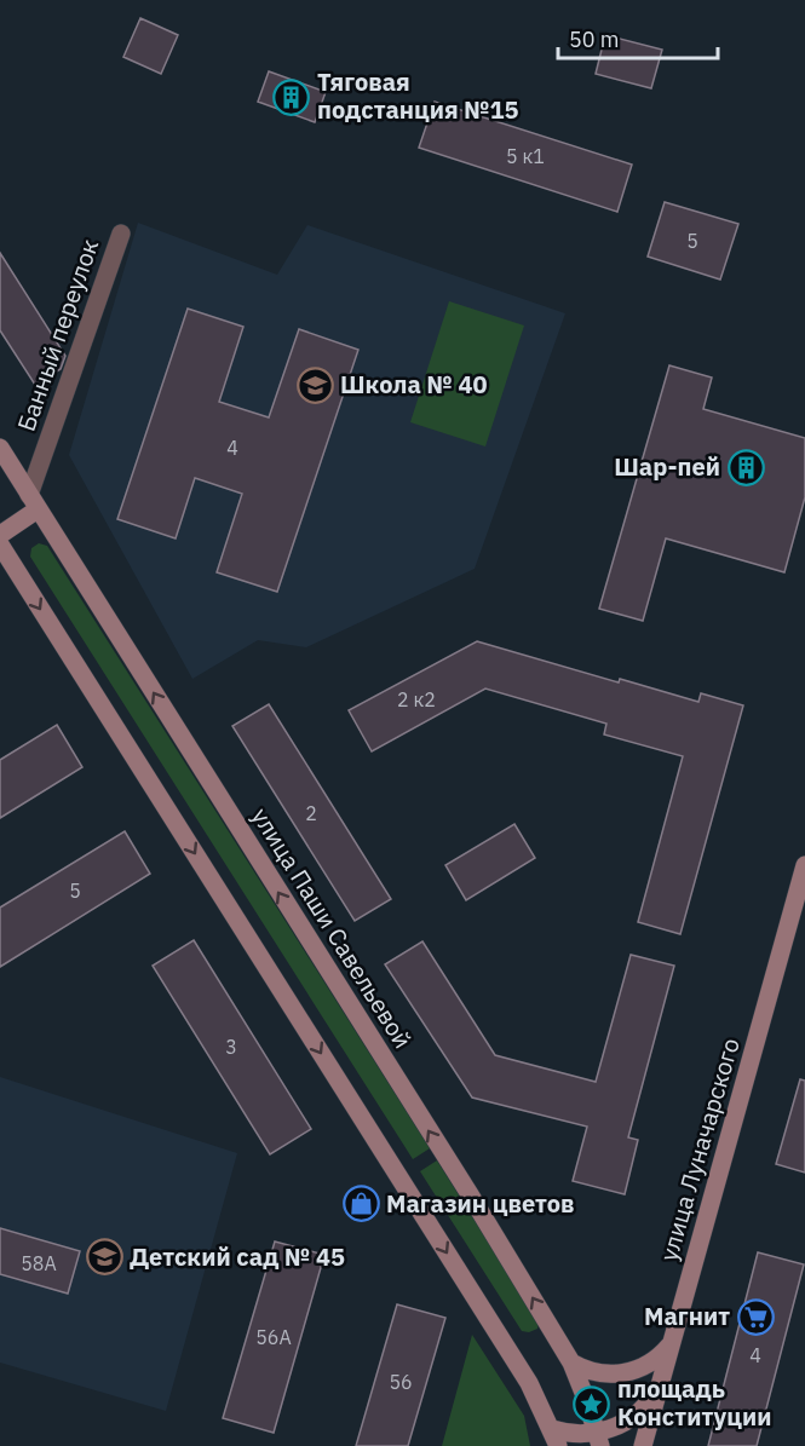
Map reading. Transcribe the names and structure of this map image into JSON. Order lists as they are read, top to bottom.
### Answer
{
  "streets": {
    "main road": ["улица Паши Савельевой", "улица Луначарского"],
    "street": ["Банный переулок"]
  },
  "crossings": [
    ["Банный переулок", "улица Паши Савельевой"]
  ],
  "places": {
    "building": ["Тяговая подстанция №15", "Шар-пей"],
    "school or university": ["Школа № 40", "Детский сад № 45"],
    "shop": ["Магазин цветов"],
    "supermarket": ["Магнит"],
    "place": ["площадь Конституции"]
  },
  "house_numbers": [
    "5 к1",
    "5",
    "4",
    "2 к2",
    "2",
    "5",
    "3",
    "58А",
    "56А",
    "4",
    "56"
  ],
  "scale_bar": "50 m"
}
